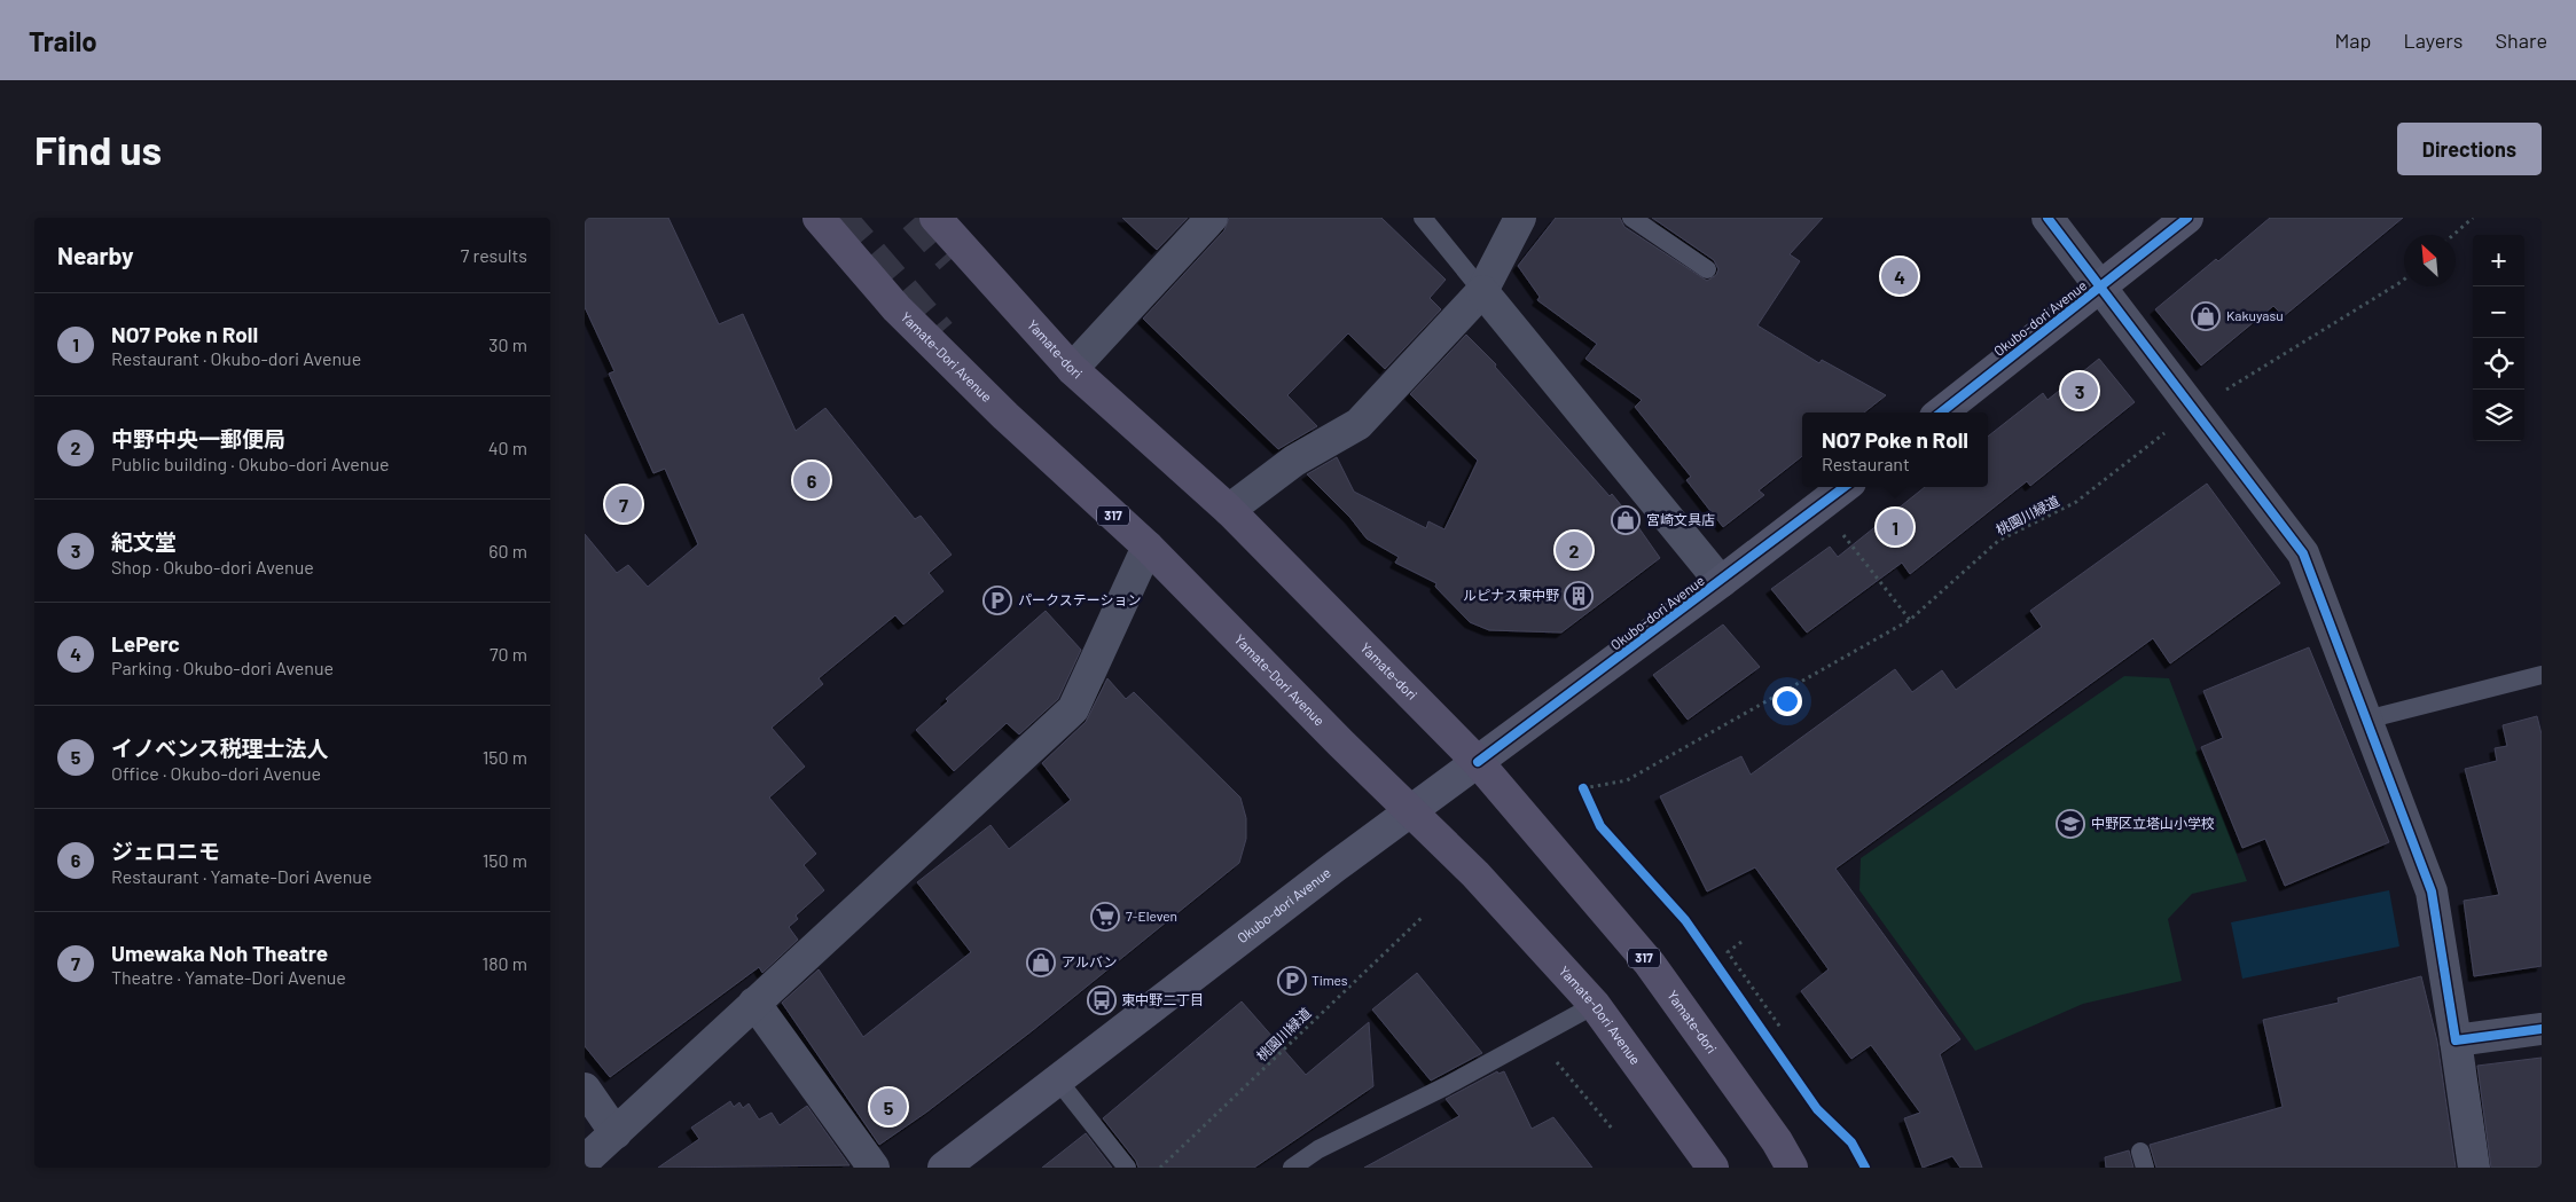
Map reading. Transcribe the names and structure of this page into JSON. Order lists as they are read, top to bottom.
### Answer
{
  "streets": {
    "main road": [
      "Okubo-dori Avenue",
      "Yamate-dori",
      "Yamate-Dori Avenue",
      "317"
    ],
    "path": ["桃園川緑道"]
  },
  "crossings": [
    ["Okubo-dori Avenue", "Yamate-dori"],
    ["Okubo-dori Avenue", "Yamate-Dori Avenue"]
  ],
  "places": {
    "shop": ["Kakuyasu", "宮崎文具店", "アルバン"],
    "building": ["ルピナス東中野"],
    "parking": ["パークステーション", "Times"],
    "school or university": ["中野区立塔山小学校"],
    "supermarket": ["7-Eleven"],
    "bus stop": ["東中野二丁目"]
  },
  "north": "top left",
  "page": {
    "header": "Trailo",
    "nav": ["Map", "Layers", "Share"],
    "buttons": "Directions",
    "title": "Find us",
    "heading": ["Nearby", "7 results"],
    "map_buttons": ["+", "−"],
    "pins": [
      "4",
      "3",
      "6",
      "7",
      "1",
      "2",
      "5"
    ],
    "list": [
      {
        "mark": "1",
        "name": "NO7 Poke n Roll",
        "note": "Restaurant · Okubo-dori Avenue",
        "value": "30 m"
      },
      {
        "mark": "2",
        "name": "中野中央一郵便局",
        "note": "Public building · Okubo-dori Avenue",
        "value": "40 m"
      },
      {
        "mark": "3",
        "name": "紀文堂",
        "note": "Shop · Okubo-dori Avenue",
        "value": "60 m"
      },
      {
        "mark": "4",
        "name": "LePerc",
        "note": "Parking · Okubo-dori Avenue",
        "value": "70 m"
      },
      {
        "mark": "5",
        "name": "イノベンス税理士法人",
        "note": "Office · Okubo-dori Avenue",
        "value": "150 m"
      },
      {
        "mark": "6",
        "name": "ジェロニモ",
        "note": "Restaurant · Yamate-Dori Avenue",
        "value": "150 m"
      },
      {
        "mark": "7",
        "name": "Umewaka Noh Theatre",
        "note": "Theatre · Yamate-Dori Avenue",
        "value": "180 m"
      }
    ],
    "popup": ["NO7 Poke n Roll", "Restaurant"]
  }
}
